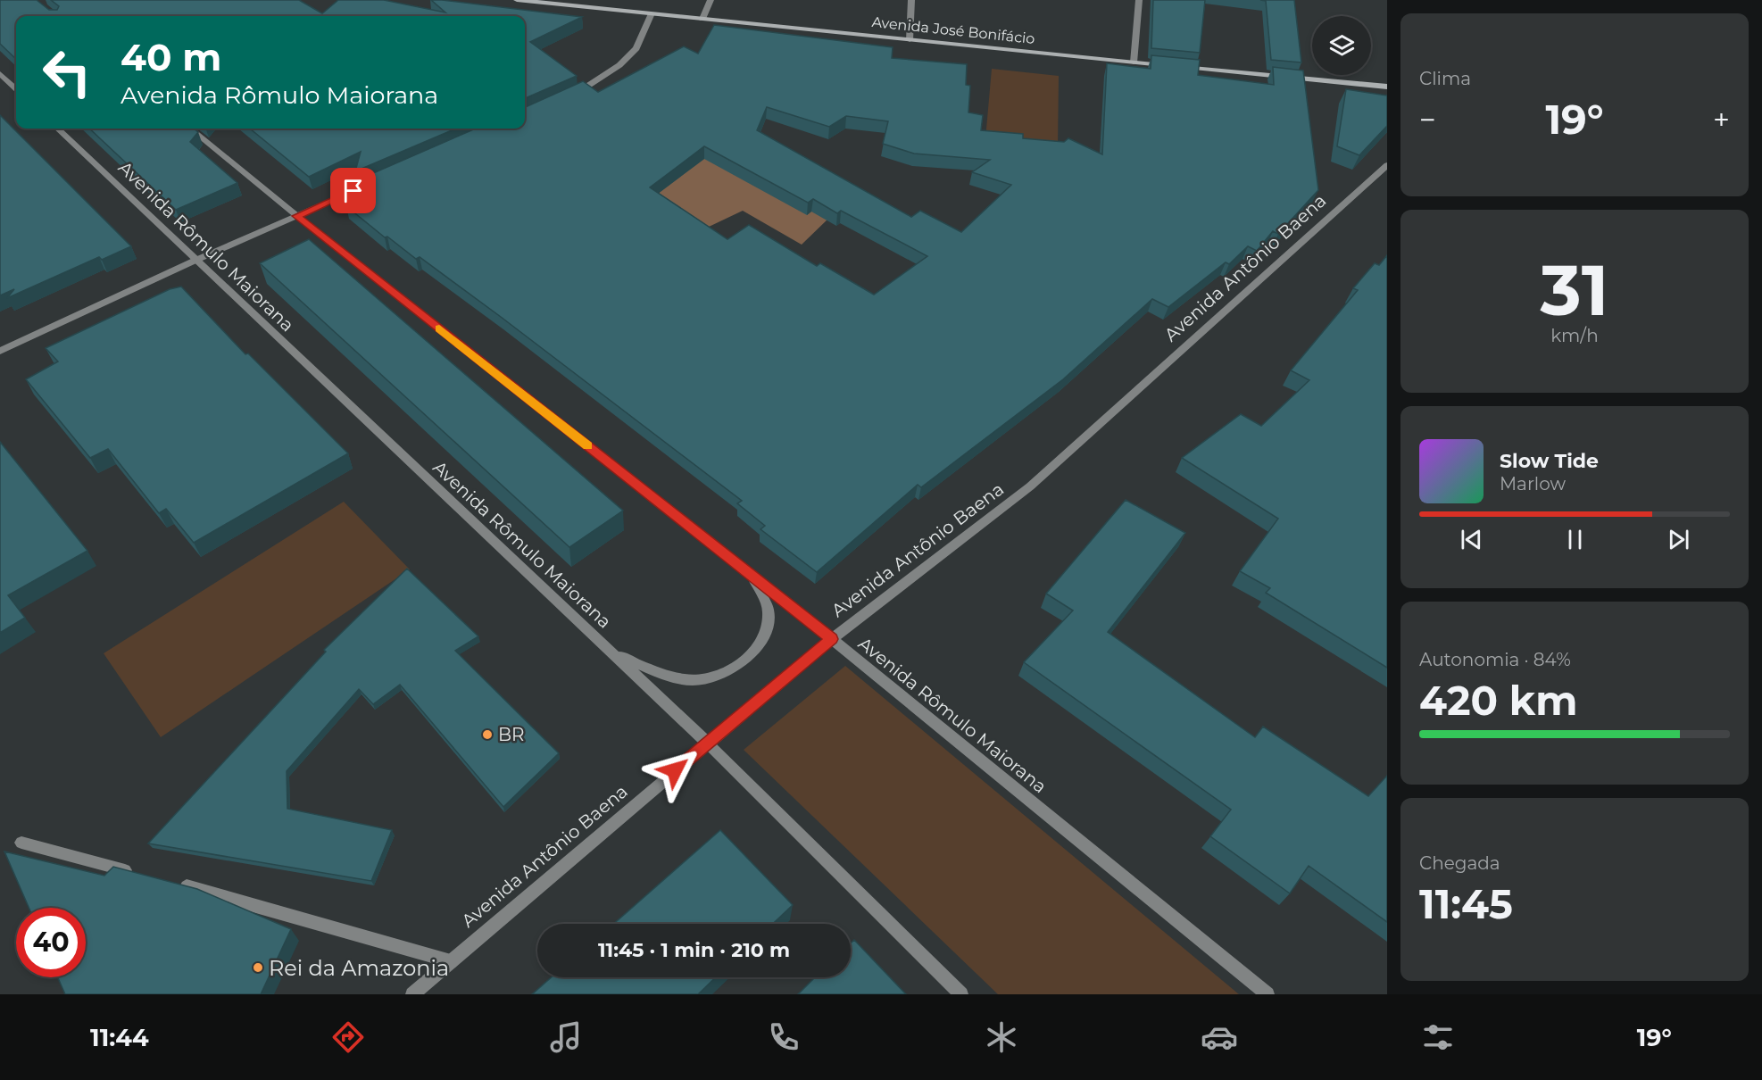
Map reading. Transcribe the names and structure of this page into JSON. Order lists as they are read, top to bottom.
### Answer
{
  "streets": {
    "main road": ["Avenida José Bonifácio"],
    "street": ["Avenida Rômulo Maiorana", "Avenida Antônio Baena"]
  },
  "crossings": [
    ["Avenida Rômulo Maiorana", "Avenida Antônio Baena"]
  ],
  "places": ["BR", "Rei da Amazonia"],
  "page": {
    "tile": [
      "Clima",
      ["31", "km/h"],
      ["Autonomia · 84%", "420 km"],
      ["Chegada", "11:45"]
    ],
    "turn": ["40 m", "Avenida Rômulo Maiorana"],
    "heat": ["−", "19°", "+"],
    "song": ["Slow Tide", "Marlow"],
    "limit": "40",
    "trip": "11:45 · 1 min · 210 m",
    "tabs": ["11:44", "19°"]
  }
}
